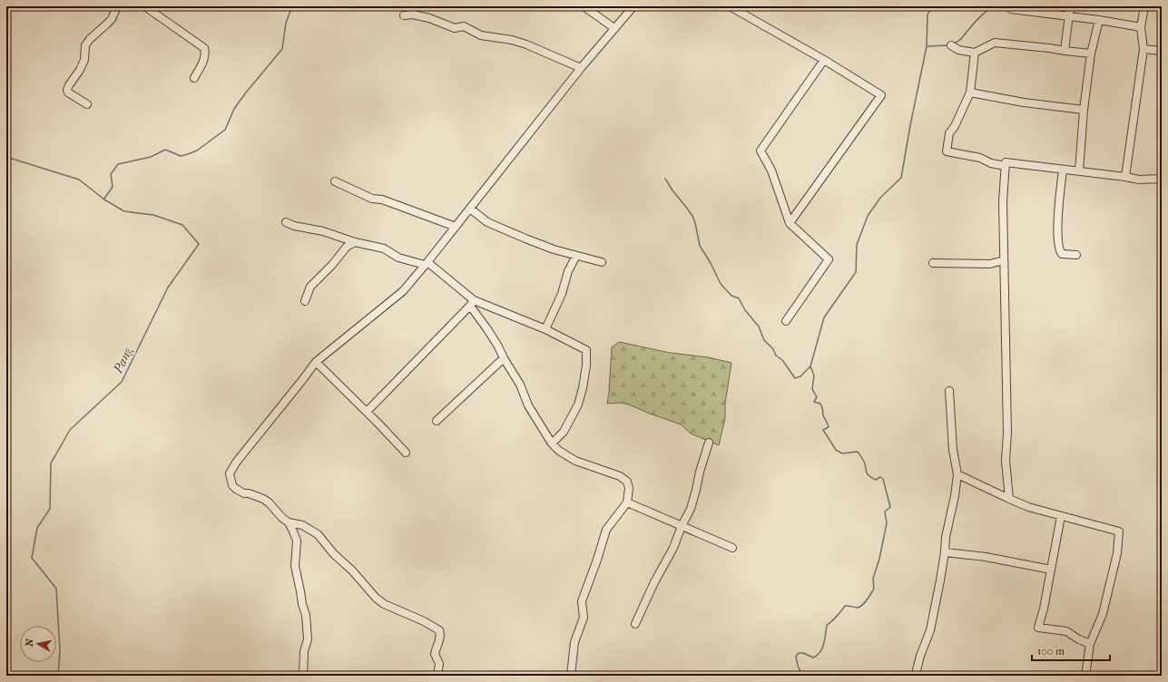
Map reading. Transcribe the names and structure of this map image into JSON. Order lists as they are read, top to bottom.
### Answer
{
  "water": ["Pang"],
  "scale_bar": "100 m",
  "north": "left"
}
